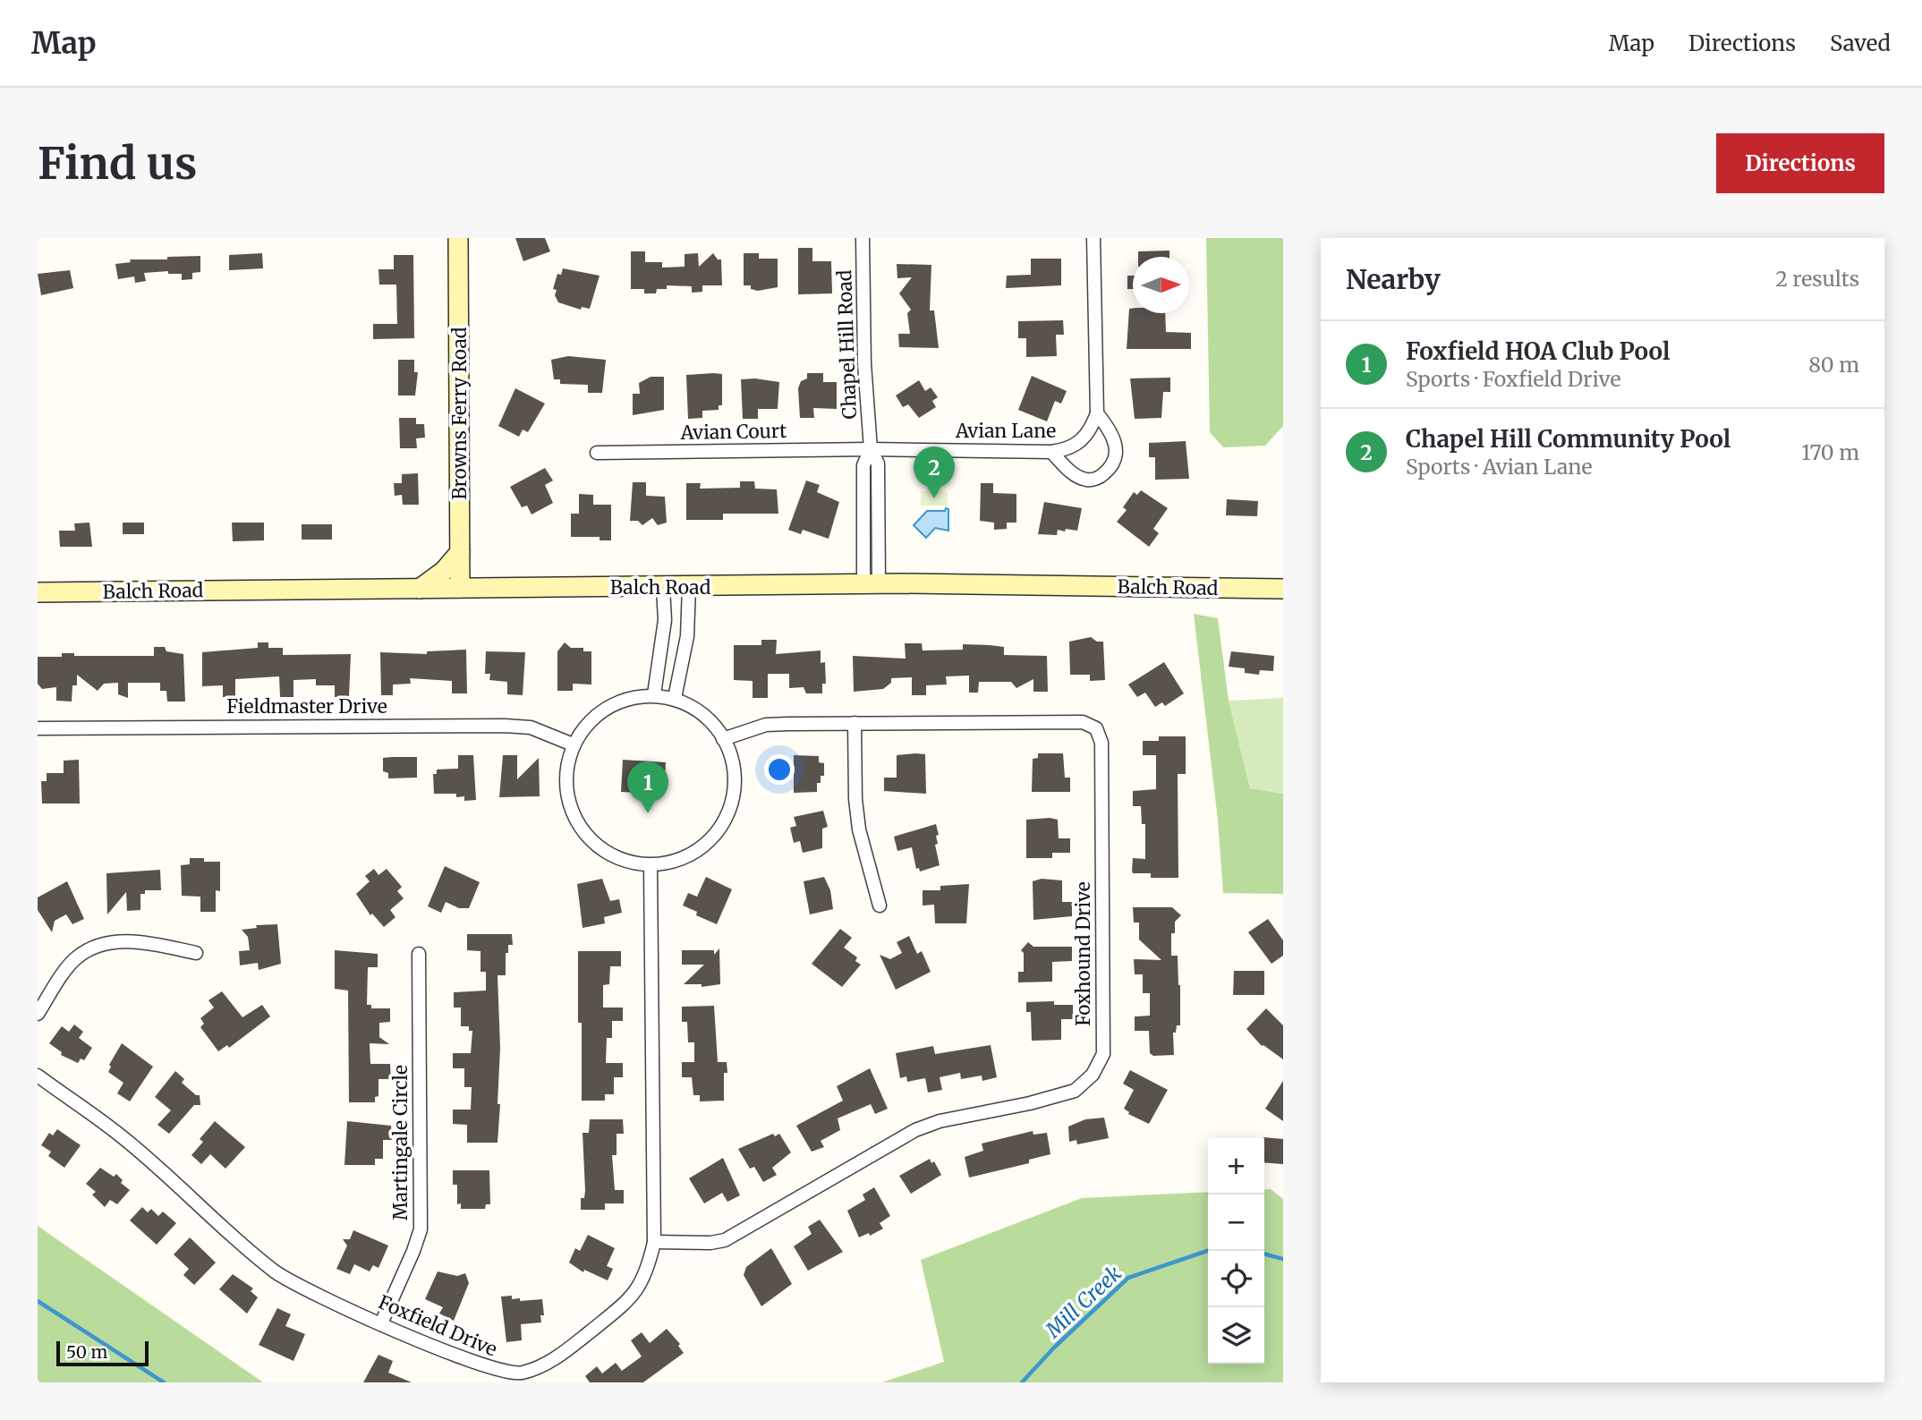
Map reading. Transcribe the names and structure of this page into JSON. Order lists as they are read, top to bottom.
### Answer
{
  "streets": {
    "street": [
      "Chapel Hill Road",
      "Browns Ferry Road",
      "Avian Lane",
      "Avian Court",
      "Balch Road",
      "Fieldmaster Drive",
      "Foxhound Drive",
      "Martingale Circle",
      "Foxfield Drive"
    ]
  },
  "crossings": [
    ["Chapel Hill Road", "Avian Lane"],
    ["Chapel Hill Road", "Avian Court"],
    ["Chapel Hill Road", "Balch Road"],
    ["Browns Ferry Road", "Balch Road"],
    ["Avian Lane", "Avian Court"],
    ["Fieldmaster Drive", "Foxhound Drive"],
    ["Fieldmaster Drive", "Foxfield Drive"],
    ["Foxhound Drive", "Foxfield Drive"],
    ["Martingale Circle", "Foxfield Drive"]
  ],
  "water": ["Mill Creek"],
  "scale_bar": "50 m",
  "north": "right",
  "page": {
    "header": "Map",
    "nav": ["Map", "Directions", "Saved"],
    "buttons": "Directions",
    "title": "Find us",
    "heading": ["Nearby", "2 results"],
    "list": [
      {
        "mark": "1",
        "name": "Foxfield HOA Club Pool",
        "note": "Sports · Foxfield Drive",
        "value": "80 m"
      },
      {
        "mark": "2",
        "name": "Chapel Hill Community Pool",
        "note": "Sports · Avian Lane",
        "value": "170 m"
      }
    ],
    "pins": ["2", "1"],
    "map_buttons": ["+", "−"],
    "scale": "50 m"
  }
}
